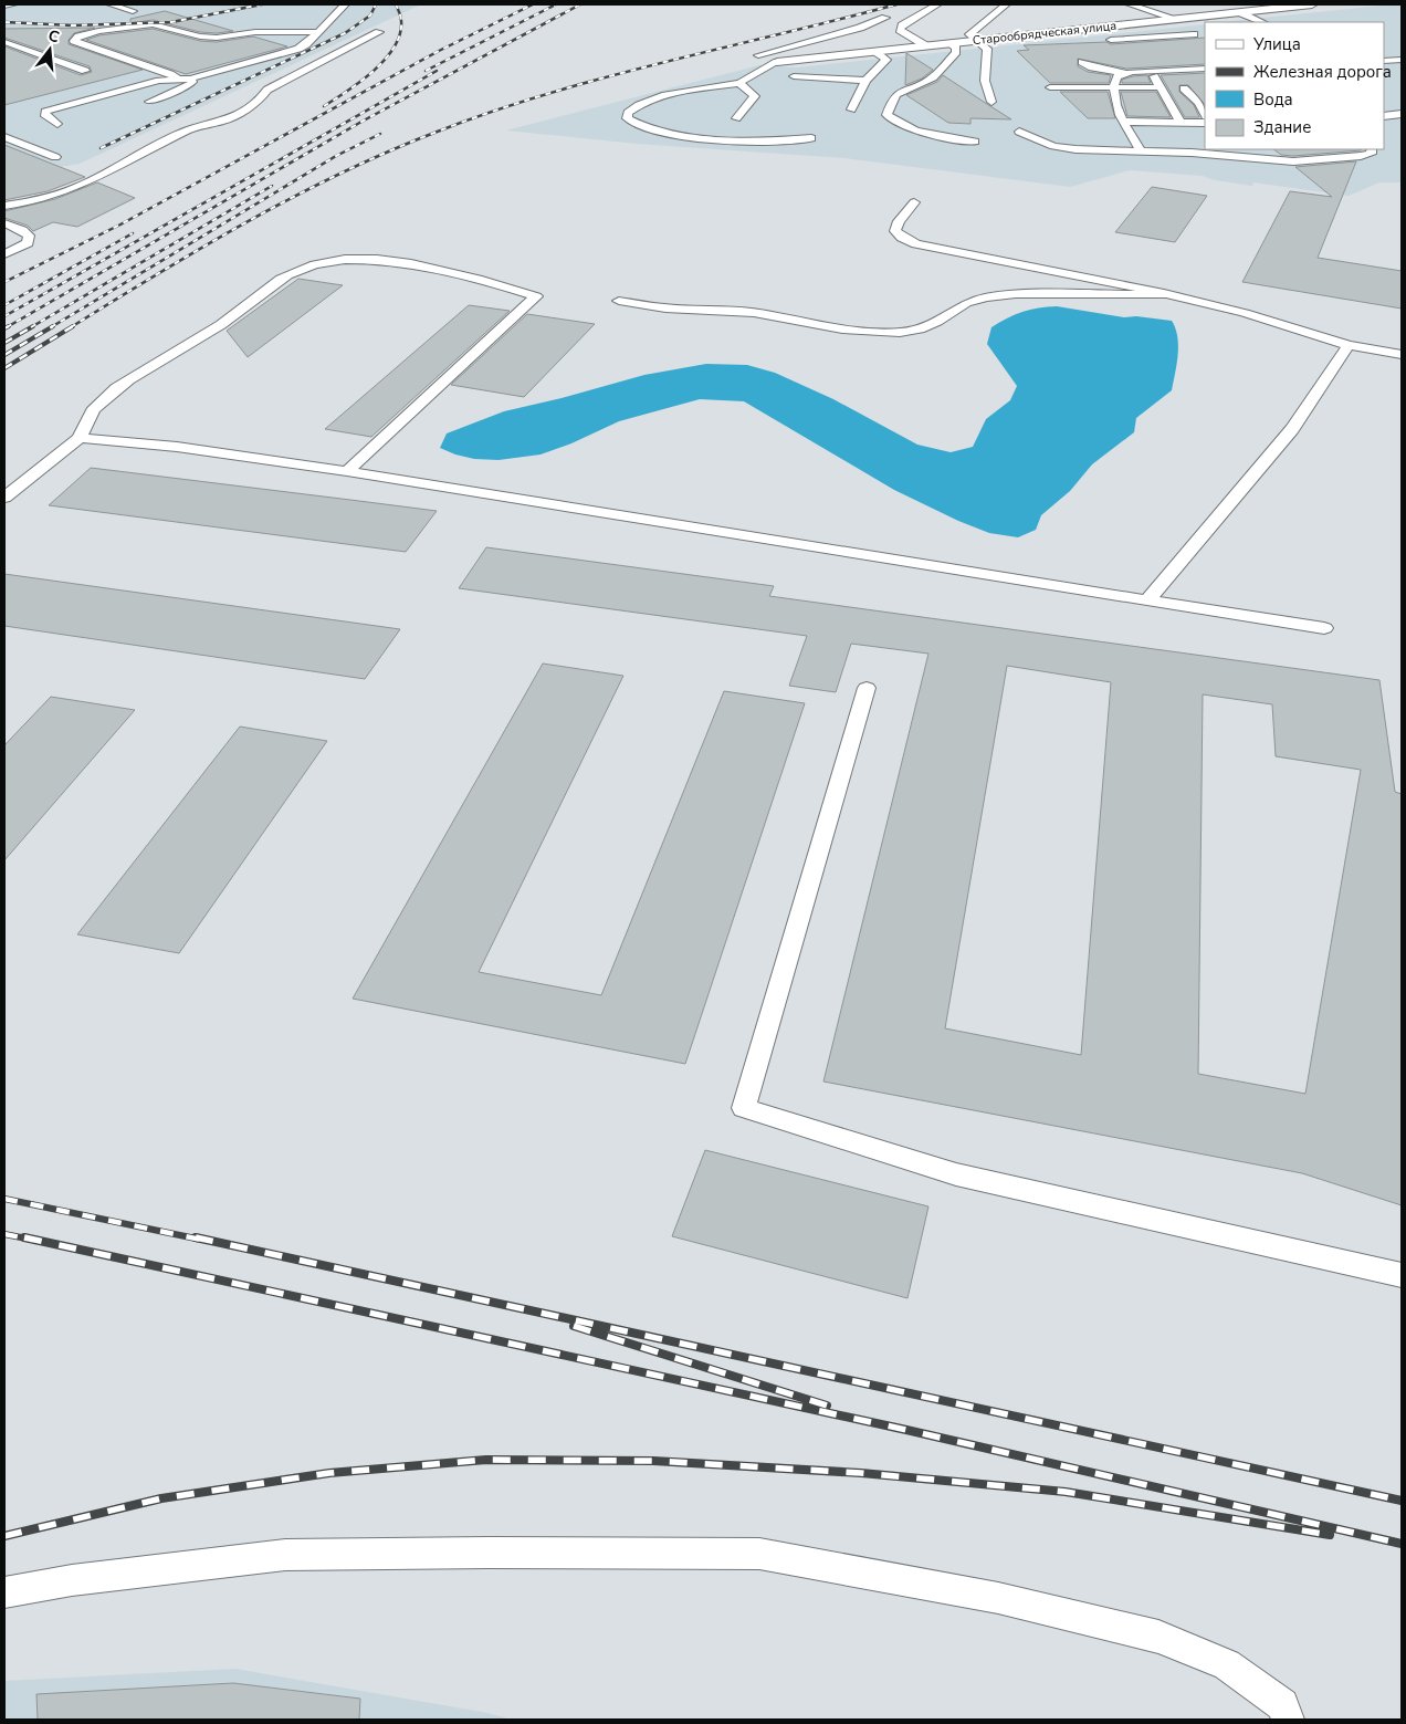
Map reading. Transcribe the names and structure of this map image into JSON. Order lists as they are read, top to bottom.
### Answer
{
  "streets": {
    "street": ["Старообрядческая улица"]
  },
  "legend": [
    "Улица",
    "Железная дорога",
    "Вода",
    "Здание"
  ],
  "north": "top"
}
